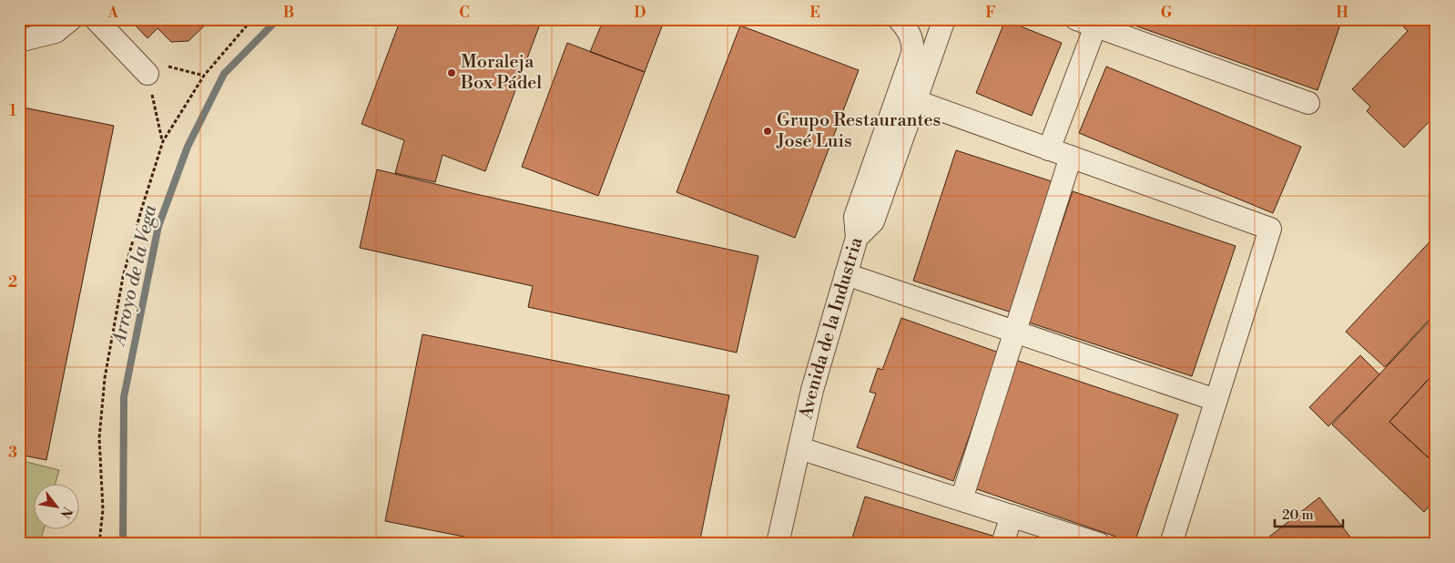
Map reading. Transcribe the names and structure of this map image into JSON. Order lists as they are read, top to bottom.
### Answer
{
  "streets": {
    "street": ["Avenida de la Industria"]
  },
  "water": ["Arroyo de la Vega"],
  "places": ["Moraleja Box Pádel", "Grupo Restaurantes José Luis"],
  "scale_bar": "20 m",
  "north": "bottom right",
  "grid": {
    "columns": [
      "A",
      "B",
      "C",
      "D",
      "E",
      "F",
      "G",
      "H"
    ],
    "rows": ["1", "2", "3"]
  }
}
